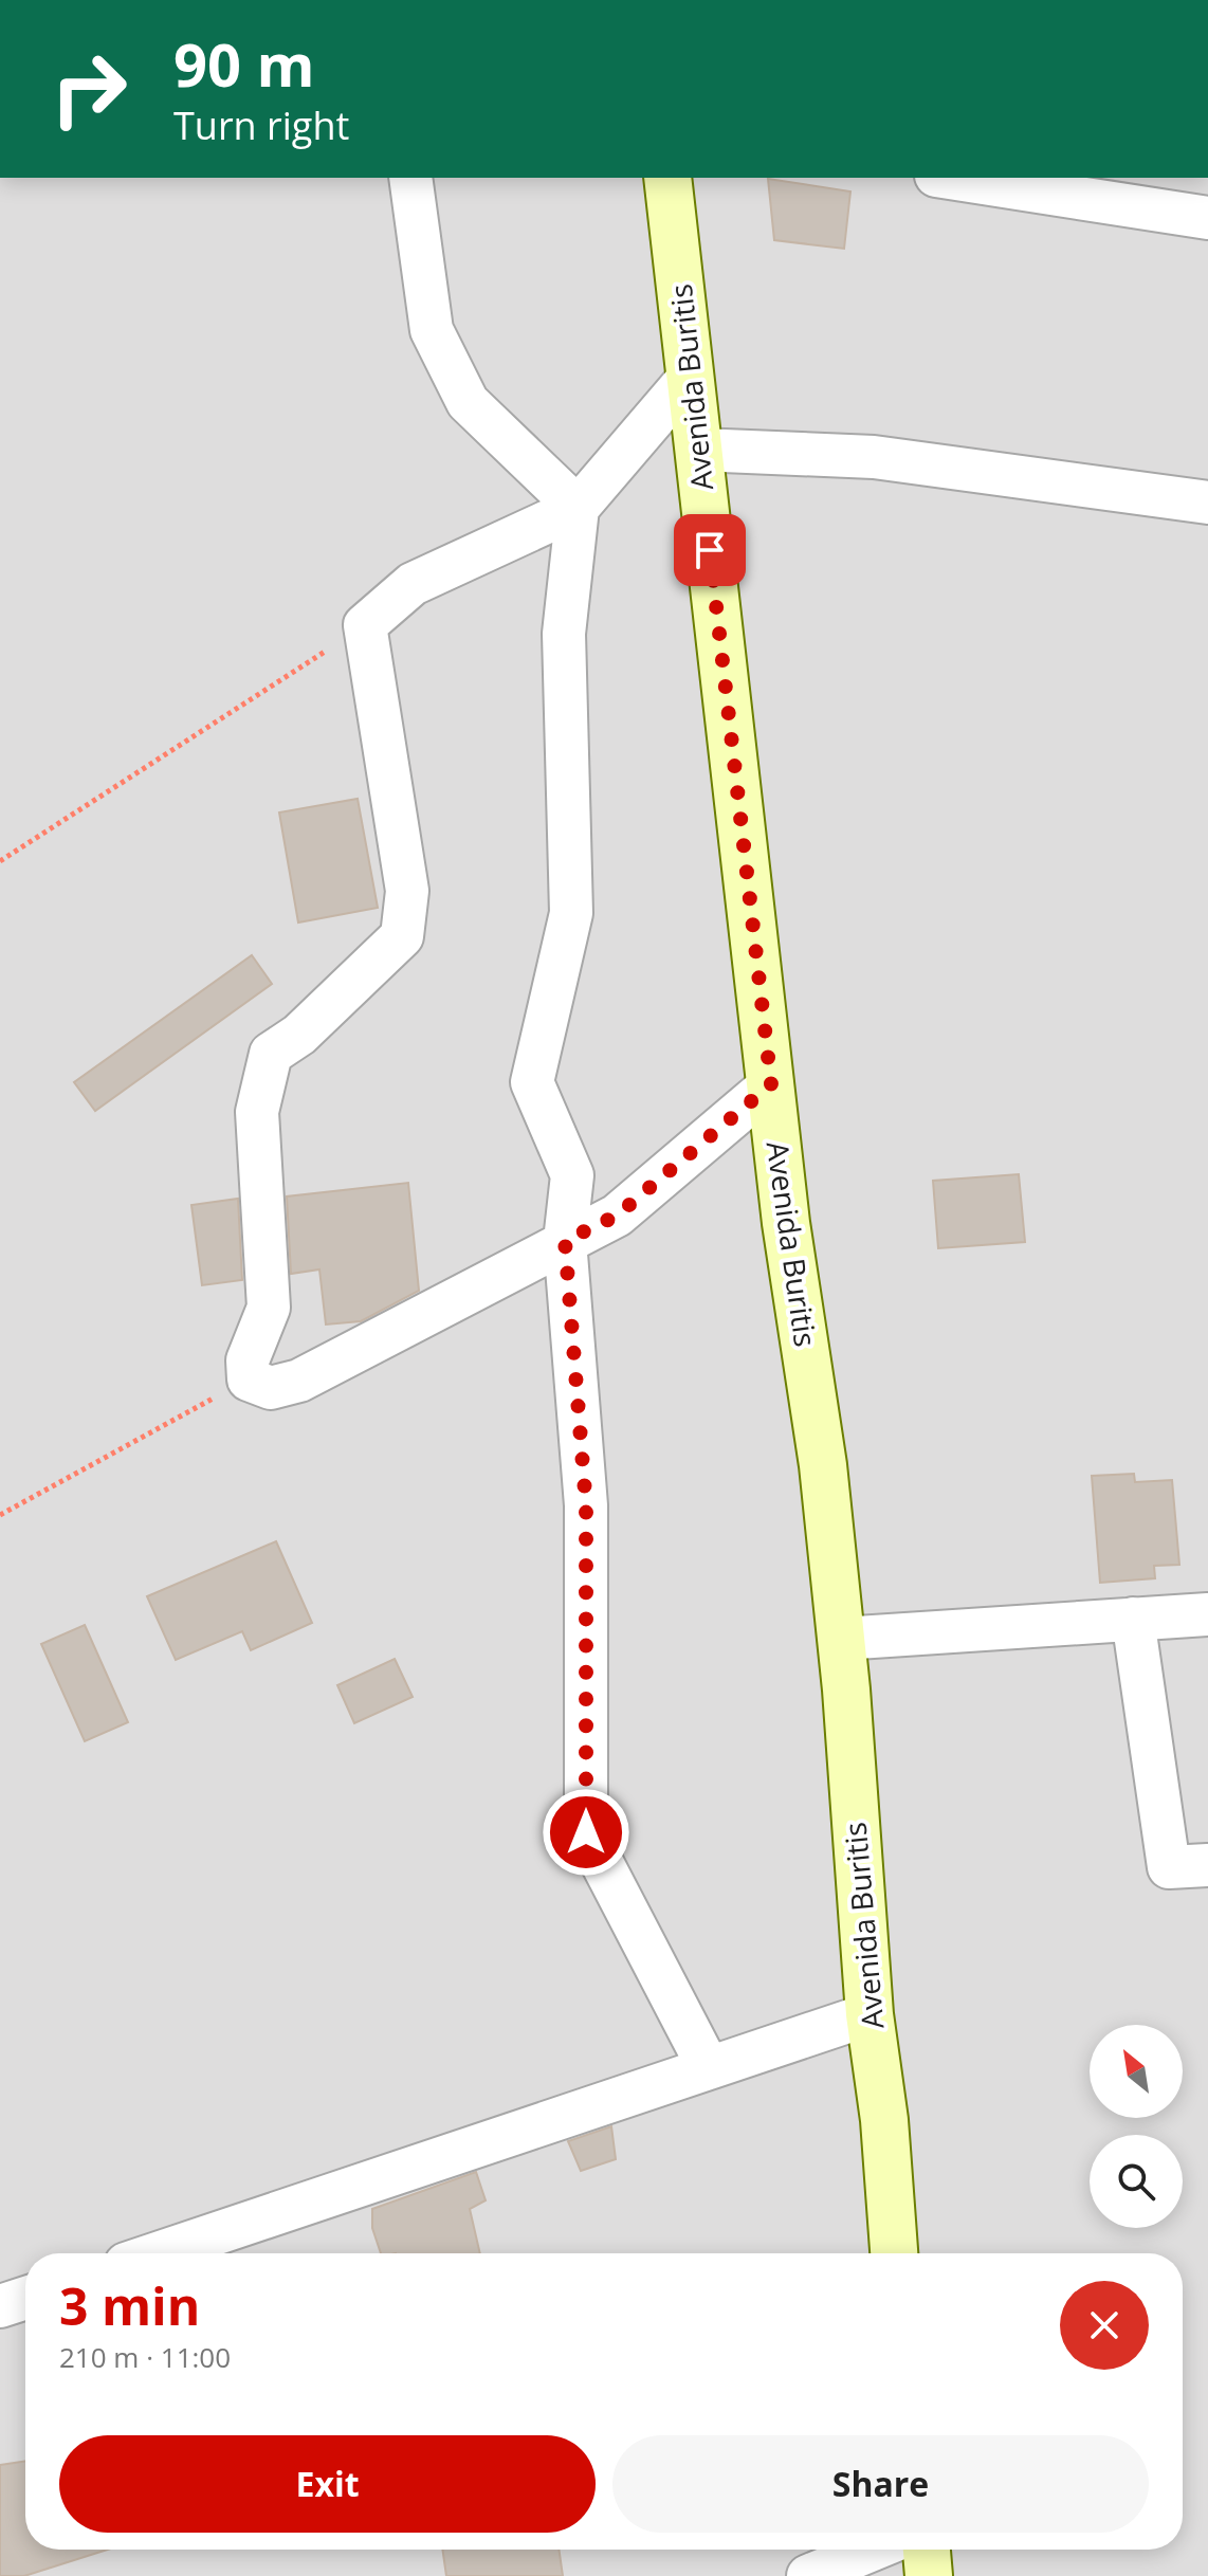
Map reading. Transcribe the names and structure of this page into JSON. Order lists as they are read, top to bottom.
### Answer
{
  "streets": {
    "street": ["Avenida Buritis"]
  },
  "north": "top left",
  "page": {
    "turn": ["90 m", "Turn right"],
    "heading": ["3 min", "210 m · 11:00"],
    "buttons": ["Exit", "Share"]
  }
}
